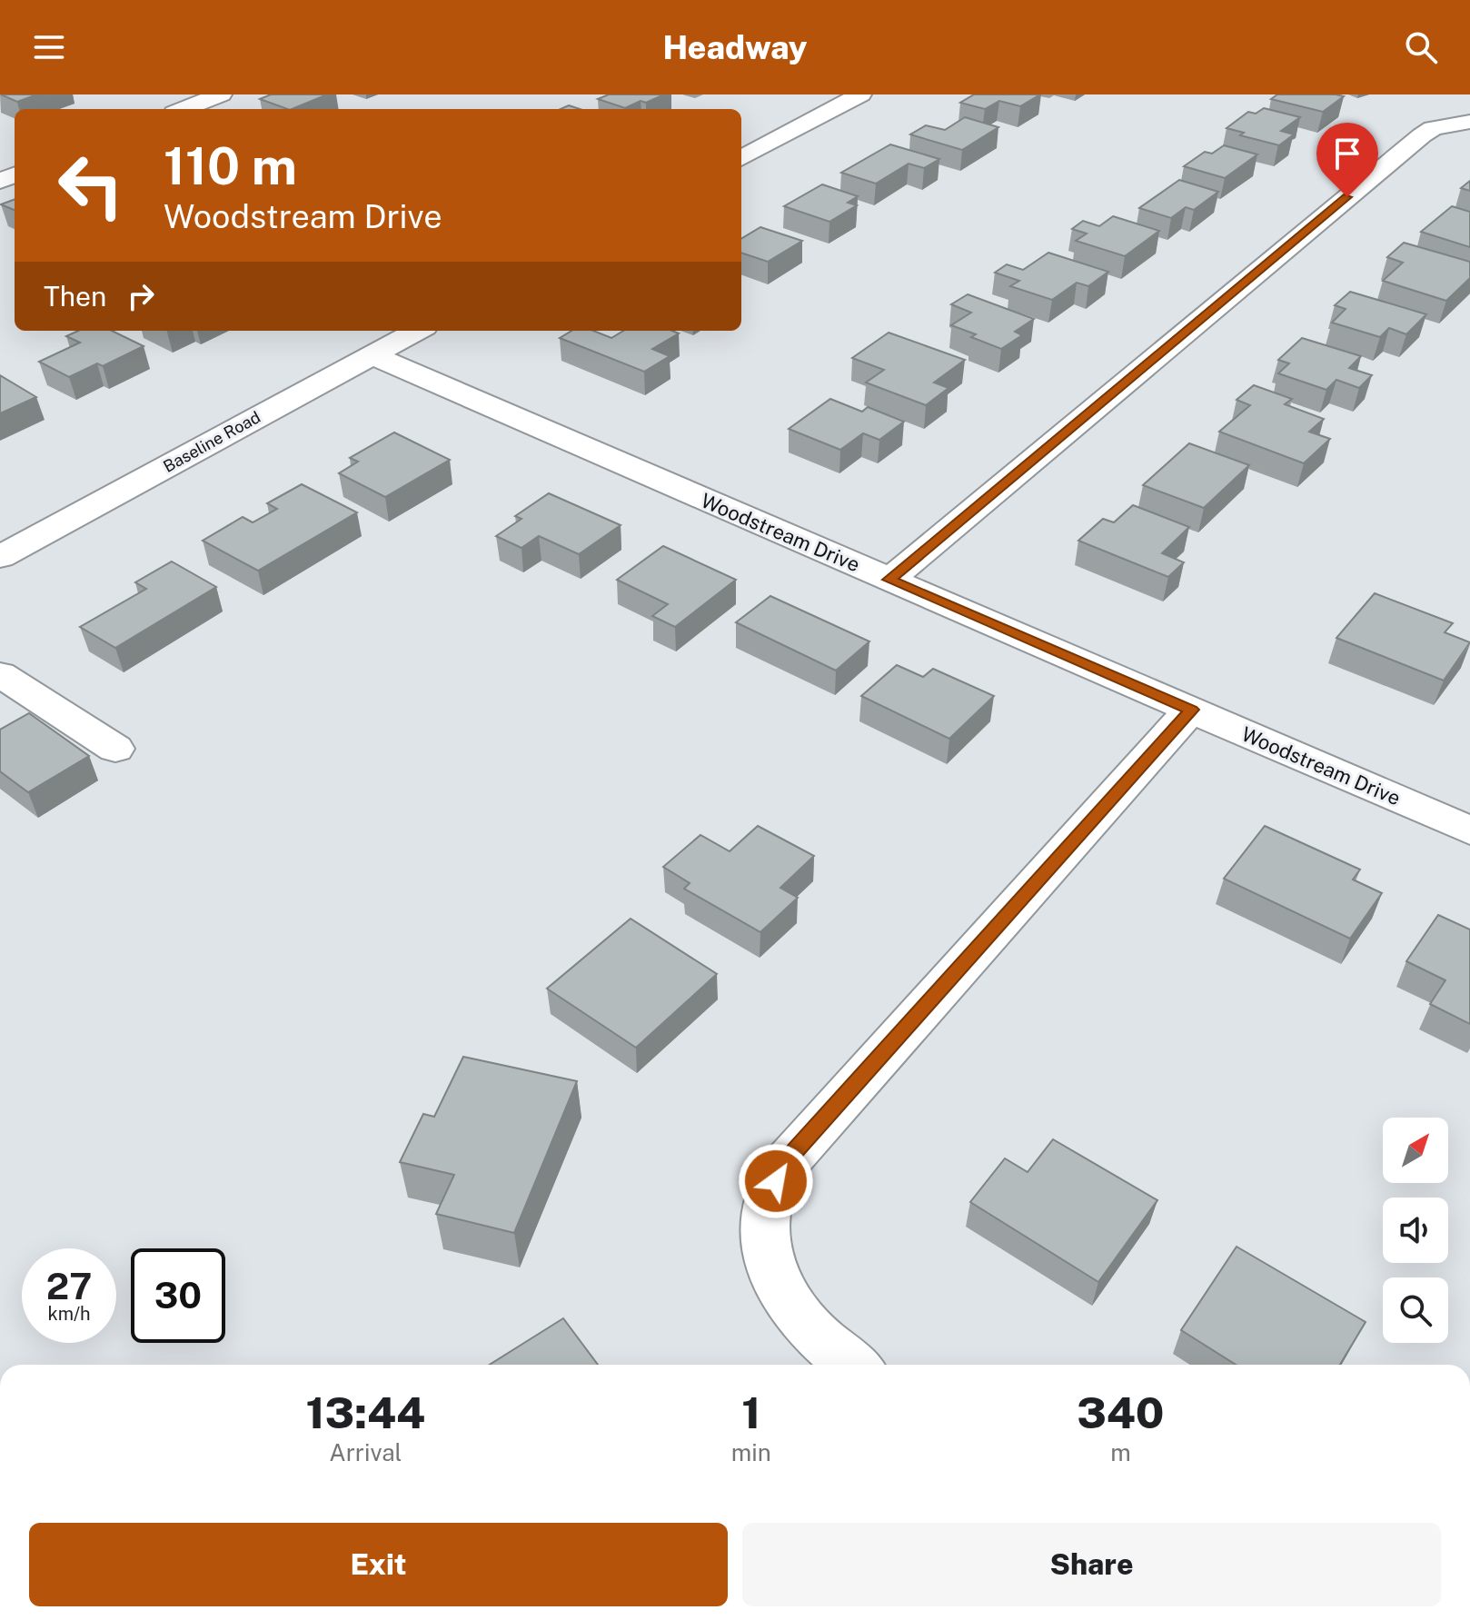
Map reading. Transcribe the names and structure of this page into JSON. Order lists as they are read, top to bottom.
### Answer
{
  "streets": {
    "street": ["Baseline Road", "Woodstream Drive"]
  },
  "crossings": [
    ["Baseline Road", "Woodstream Drive"]
  ],
  "north": "top right",
  "page": {
    "header": "Headway",
    "turn": ["110 m", "Woodstream Drive"],
    "then": "Then",
    "speed": "27 km/h",
    "limit": "30",
    "eta": [
      "13:44",
      "Arrival",
      "1",
      "min",
      "340",
      "m"
    ],
    "buttons": ["Exit", "Share"]
  }
}
